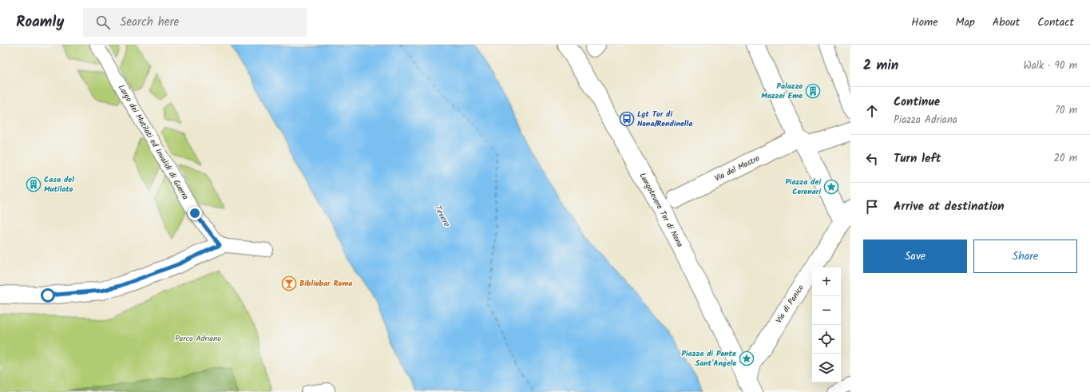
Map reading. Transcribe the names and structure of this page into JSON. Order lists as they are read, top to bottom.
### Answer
{
  "streets": {
    "street": [
      "Largo dei Mutilati ed Invalidi di Guerra",
      "Via del Mastro",
      "Lungotevere Tor di Nona",
      "Via di Panico"
    ]
  },
  "crossings": [
    ["Lungotevere Tor di Nona", "Via di Panico"]
  ],
  "water": ["Tevere"],
  "parks": ["Parco Adriano"],
  "places": {
    "building": ["Palazzo Mazzei Emo", "Casa del Mutilato"],
    "bus stop": ["Lgt Tor di Nona/Rondinella"],
    "place": ["Piazza dei Coronari", "Piazza di Ponte Sant'Angelo"],
    "bar": ["Bibliobar Roma"]
  },
  "page": {
    "header": "Roamly",
    "search": "Search here",
    "nav": [
      "Home",
      "Map",
      "About",
      "Contact"
    ],
    "heading": ["2 min", "Walk · 90 m"],
    "list": [
      ["Continue", "Piazza Adriana", "70 m"],
      ["Turn left", "20 m"],
      "Arrive at destination"
    ],
    "buttons": ["Save", "Share"],
    "map_buttons": ["+", "−"]
  }
}
